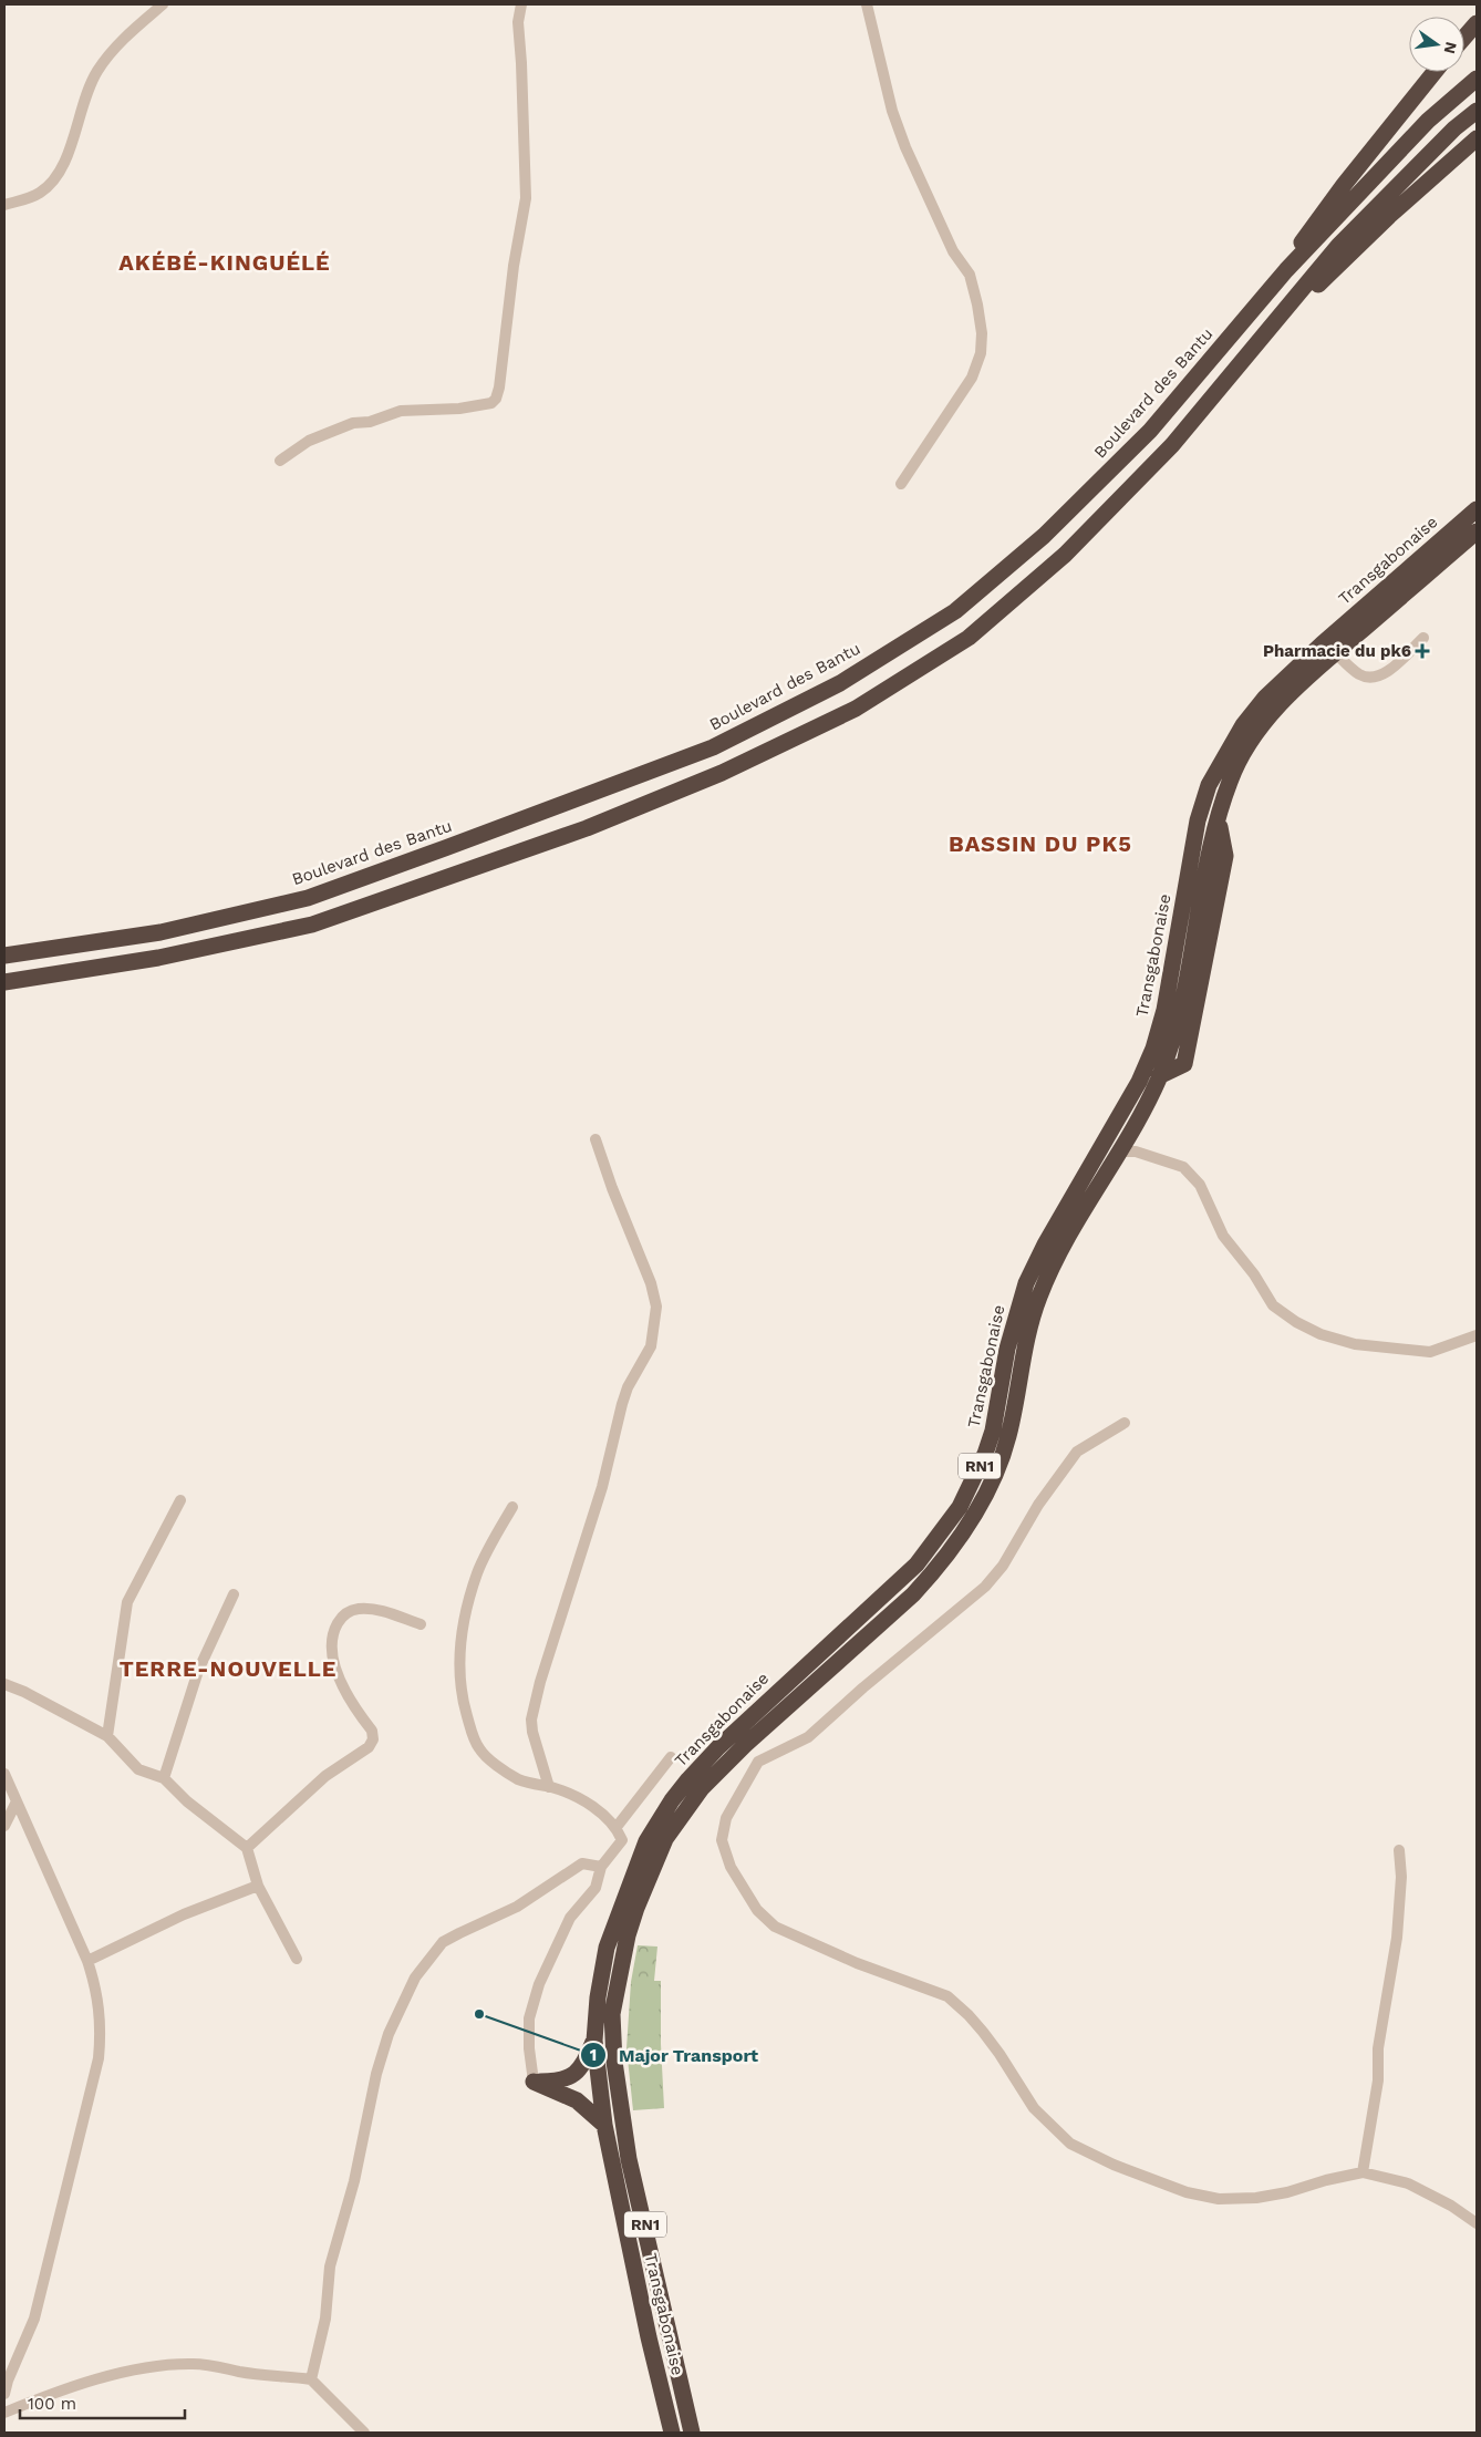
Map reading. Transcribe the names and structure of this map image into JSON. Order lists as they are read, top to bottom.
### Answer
{
  "streets": {
    "highway": ["Boulevard des Bantu", "Transgabonaise", "RN1"]
  },
  "districts": ["AKÉBÉ-KINGUÉLÉ", "BASSIN DU PK5", "TERRE-NOUVELLE"],
  "places": {
    "health": ["Pharmacie du pk6"],
    "other": ["Major Transport"]
  },
  "scale_bar": "100 m",
  "north": "right"
}
